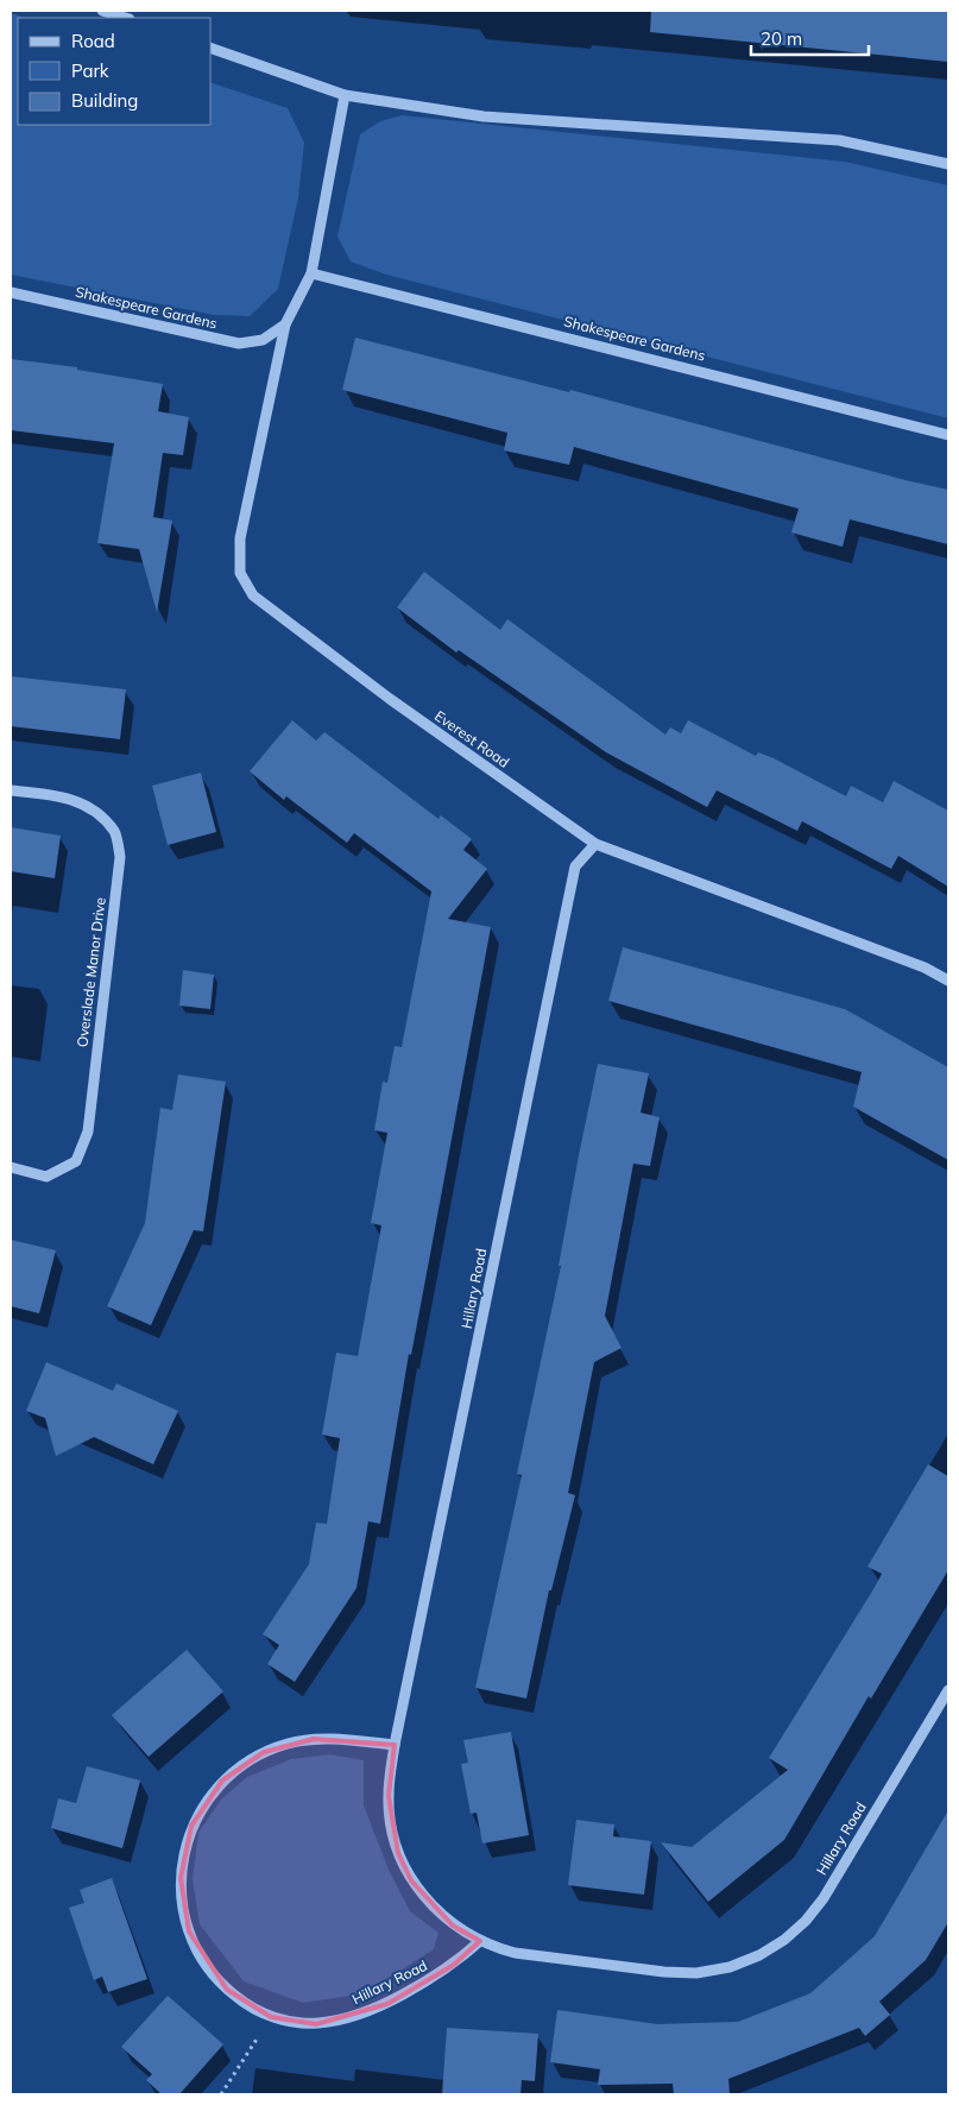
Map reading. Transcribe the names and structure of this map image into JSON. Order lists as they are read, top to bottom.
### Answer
{
  "streets": {
    "street": [
      "Shakespeare Gardens",
      "Everest Road",
      "Overslade Manor Drive",
      "Hillary Road"
    ]
  },
  "crossings": [
    ["Shakespeare Gardens", "Everest Road"],
    ["Everest Road", "Hillary Road"]
  ],
  "legend": ["Road", "Park", "Building"],
  "scale_bar": "20 m"
}
